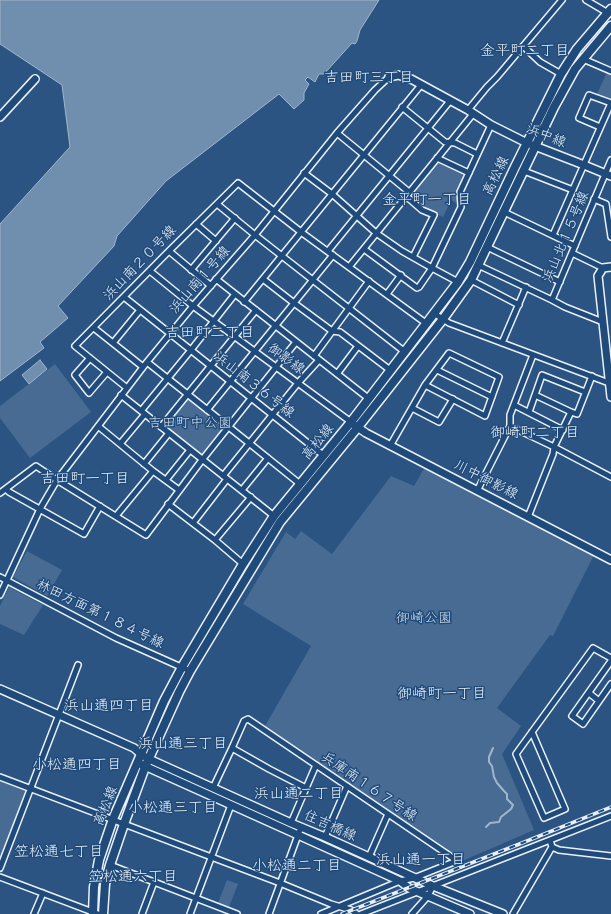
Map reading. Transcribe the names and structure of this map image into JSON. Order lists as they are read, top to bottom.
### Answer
{
  "streets": {
    "main road": ["高松線"],
    "street": [
      "浜中線",
      "浜山北１５号線",
      "浜山南２０号線",
      "浜山南１号線",
      "御影線",
      "浜山南３６号線",
      "川中御影線",
      "林田方面第１８４号線",
      "兵庫南１６７号線",
      "住吉橋線"
    ]
  },
  "crossings": [
    ["浜中線", "高松線"],
    ["浜中線", "浜山北１５号線"],
    ["浜中線", "浜山南１号線"],
    ["高松線", "浜山北１５号線"],
    ["高松線", "御影線"],
    ["高松線", "浜山南３６号線"],
    ["高松線", "川中御影線"],
    ["高松線", "林田方面第１８４号線"],
    ["高松線", "住吉橋線"],
    ["浜山南２０号線", "浜山南１号線"],
    ["浜山南２０号線", "御影線"],
    ["浜山南２０号線", "浜山南３６号線"],
    ["浜山南１号線", "御影線"],
    ["浜山南１号線", "浜山南３６号線"],
    ["浜山南１号線", "林田方面第１８４号線"],
    ["御影線", "川中御影線"],
    ["兵庫南１６７号線", "住吉橋線"]
  ],
  "districts": [
    "金平町二丁目",
    "吉田町三丁目",
    "金平町一丁目",
    "吉田町二丁目",
    "御崎町二丁目",
    "吉田町一丁目",
    "御崎町一丁目",
    "浜山通四丁目",
    "浜山通三丁目",
    "小松通四丁目",
    "浜山通二丁目",
    "小松通三丁目",
    "笠松通七丁目",
    "浜山通一丁目",
    "小松通二丁目",
    "笠松通六丁目"
  ],
  "parks": ["吉田町中公園", "御崎公園"]
}
